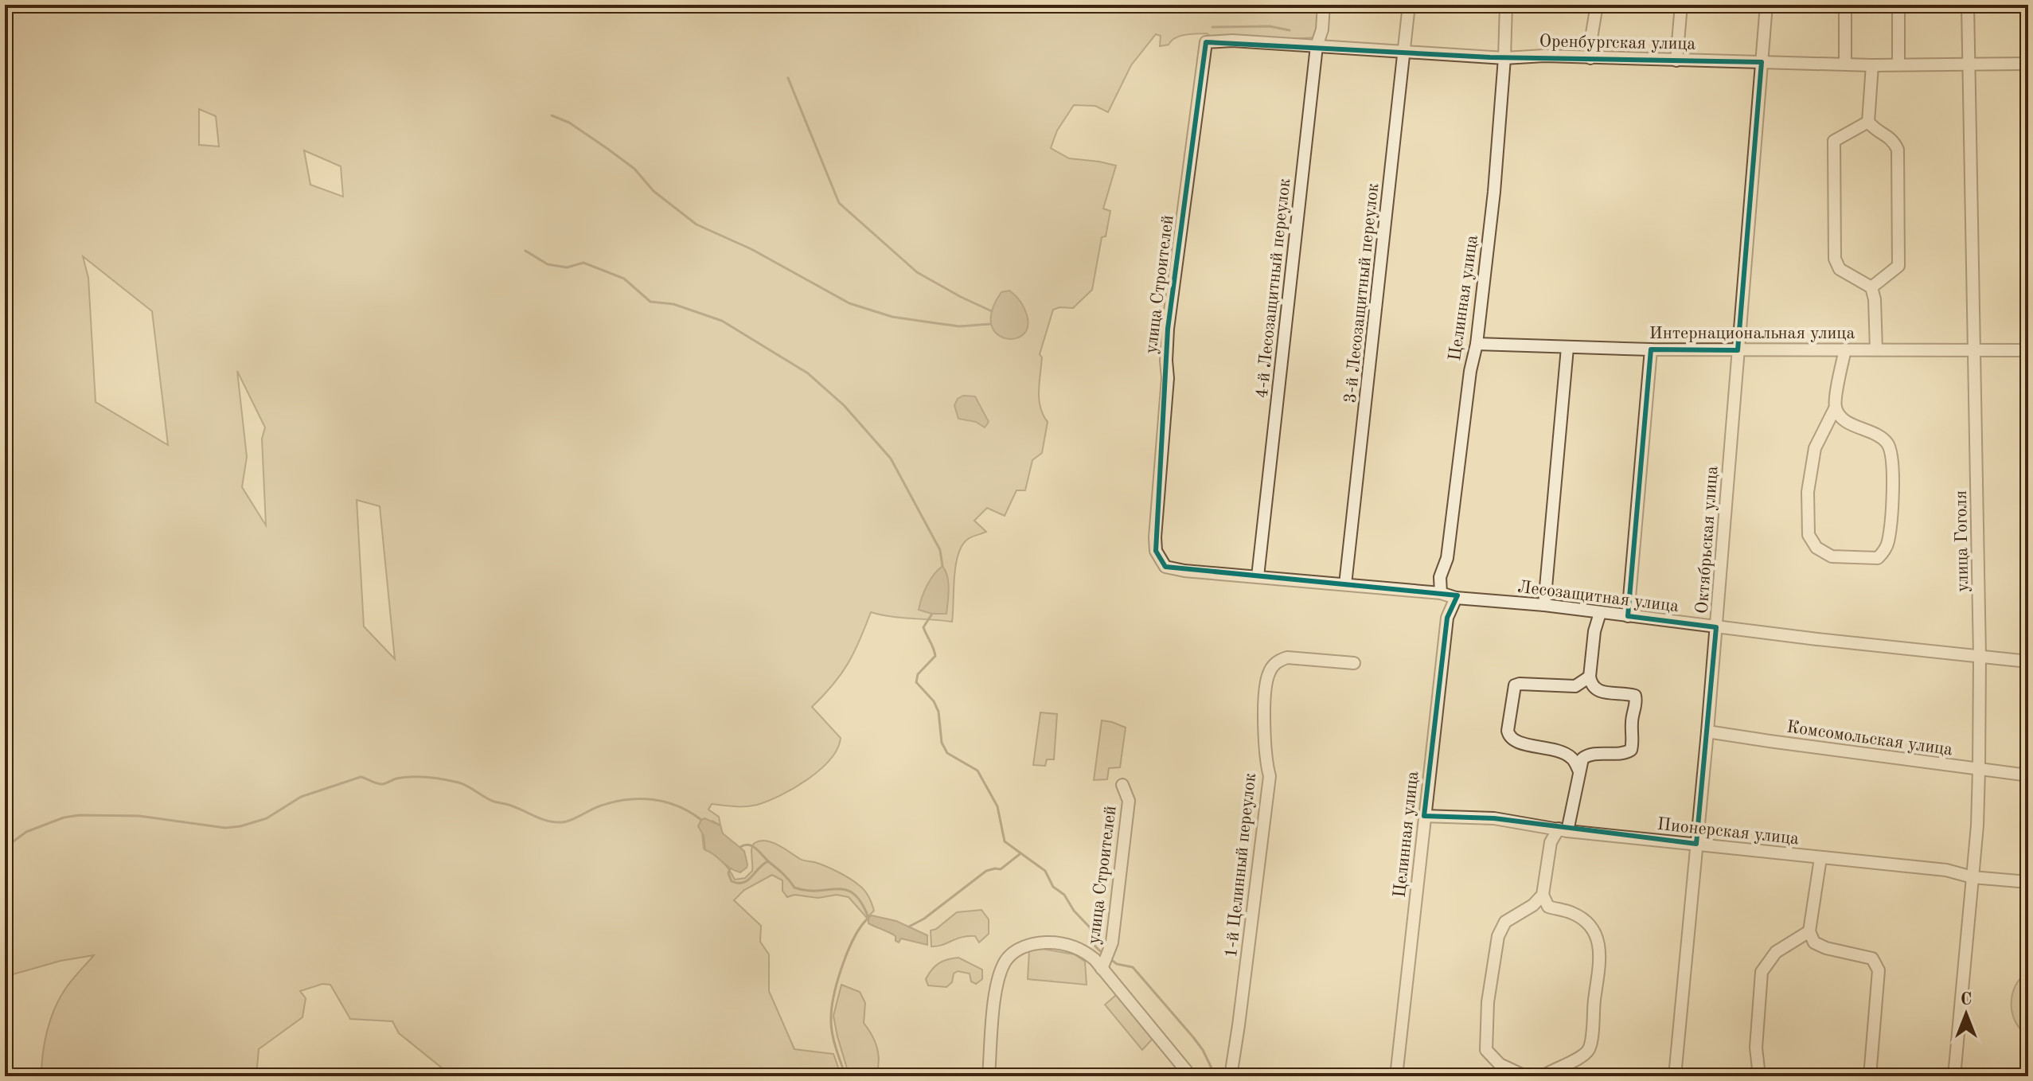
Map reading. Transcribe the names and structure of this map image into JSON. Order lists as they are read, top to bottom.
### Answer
{
  "streets": {
    "street": [
      "Оренбургская улица",
      "улица Строителей",
      "4-й Лесозащитный переулок",
      "3-й Лесозащитный переулок",
      "Целинная улица",
      "Интернациональная улица",
      "Октябрьская улица",
      "улица Гоголя",
      "Лесозащитная улица",
      "Комсомольская улица",
      "Пионерская улица",
      "1-й Целинный переулок"
    ]
  },
  "crossings": [
    ["Оренбургская улица", "улица Строителей"],
    ["Оренбургская улица", "4-й Лесозащитный переулок"],
    ["Оренбургская улица", "3-й Лесозащитный переулок"],
    ["Оренбургская улица", "Целинная улица"],
    ["Оренбургская улица", "Октябрьская улица"],
    ["Оренбургская улица", "улица Гоголя"],
    ["улица Строителей", "Лесозащитная улица"],
    ["4-й Лесозащитный переулок", "Лесозащитная улица"],
    ["3-й Лесозащитный переулок", "Лесозащитная улица"],
    ["Целинная улица", "Интернациональная улица"],
    ["Целинная улица", "Лесозащитная улица"],
    ["Целинная улица", "Пионерская улица"],
    ["Интернациональная улица", "Октябрьская улица"],
    ["Интернациональная улица", "улица Гоголя"],
    ["Октябрьская улица", "Лесозащитная улица"],
    ["Октябрьская улица", "Комсомольская улица"],
    ["Октябрьская улица", "Пионерская улица"],
    ["улица Гоголя", "Лесозащитная улица"],
    ["улица Гоголя", "Комсомольская улица"],
    ["улица Гоголя", "Пионерская улица"]
  ],
  "north": "top"
}
